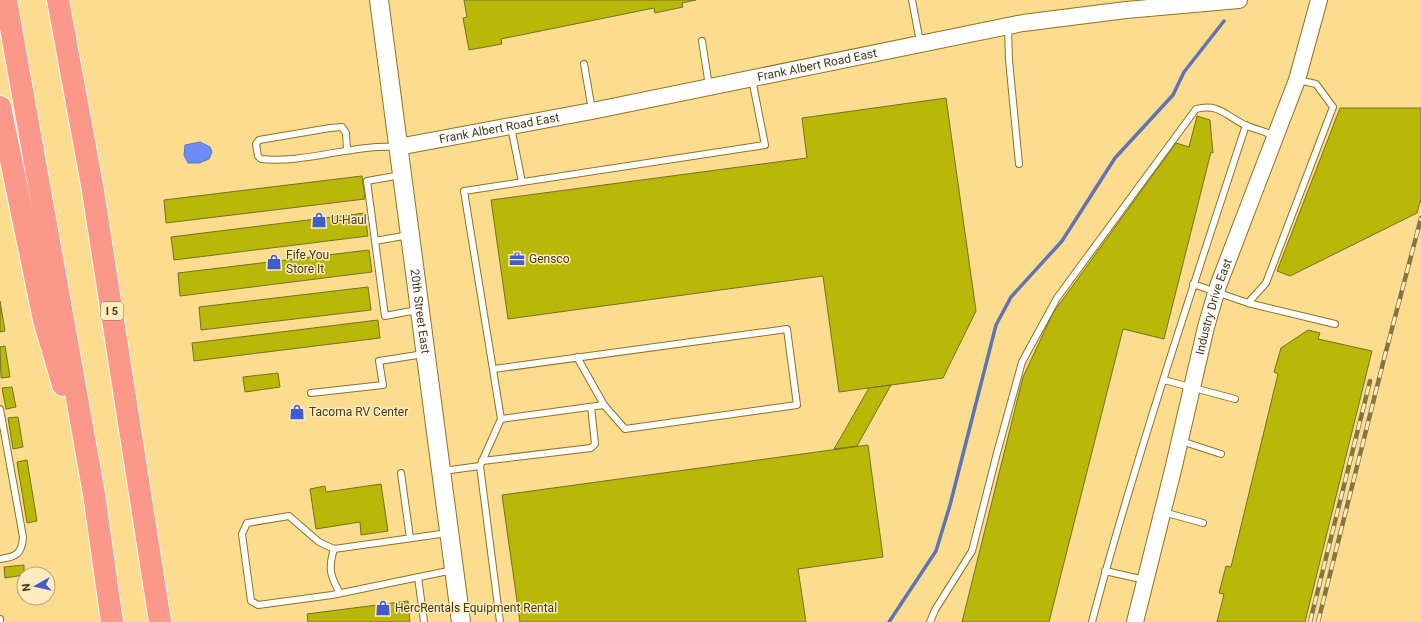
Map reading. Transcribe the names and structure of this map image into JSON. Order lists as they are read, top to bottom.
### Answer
{
  "streets": {
    "highway": ["I 5"],
    "main road": ["20th Street East"],
    "street": ["Frank Albert Road East", "Industry Drive East"]
  },
  "crossings": [
    ["Frank Albert Road East", "20th Street East"]
  ],
  "places": {
    "shop": [
      "U-Haul",
      "Fife You Store It",
      "Tacoma RV Center",
      "HercRentals Equipment Rental"
    ],
    "office": ["Gensco"]
  },
  "north": "left"
}
